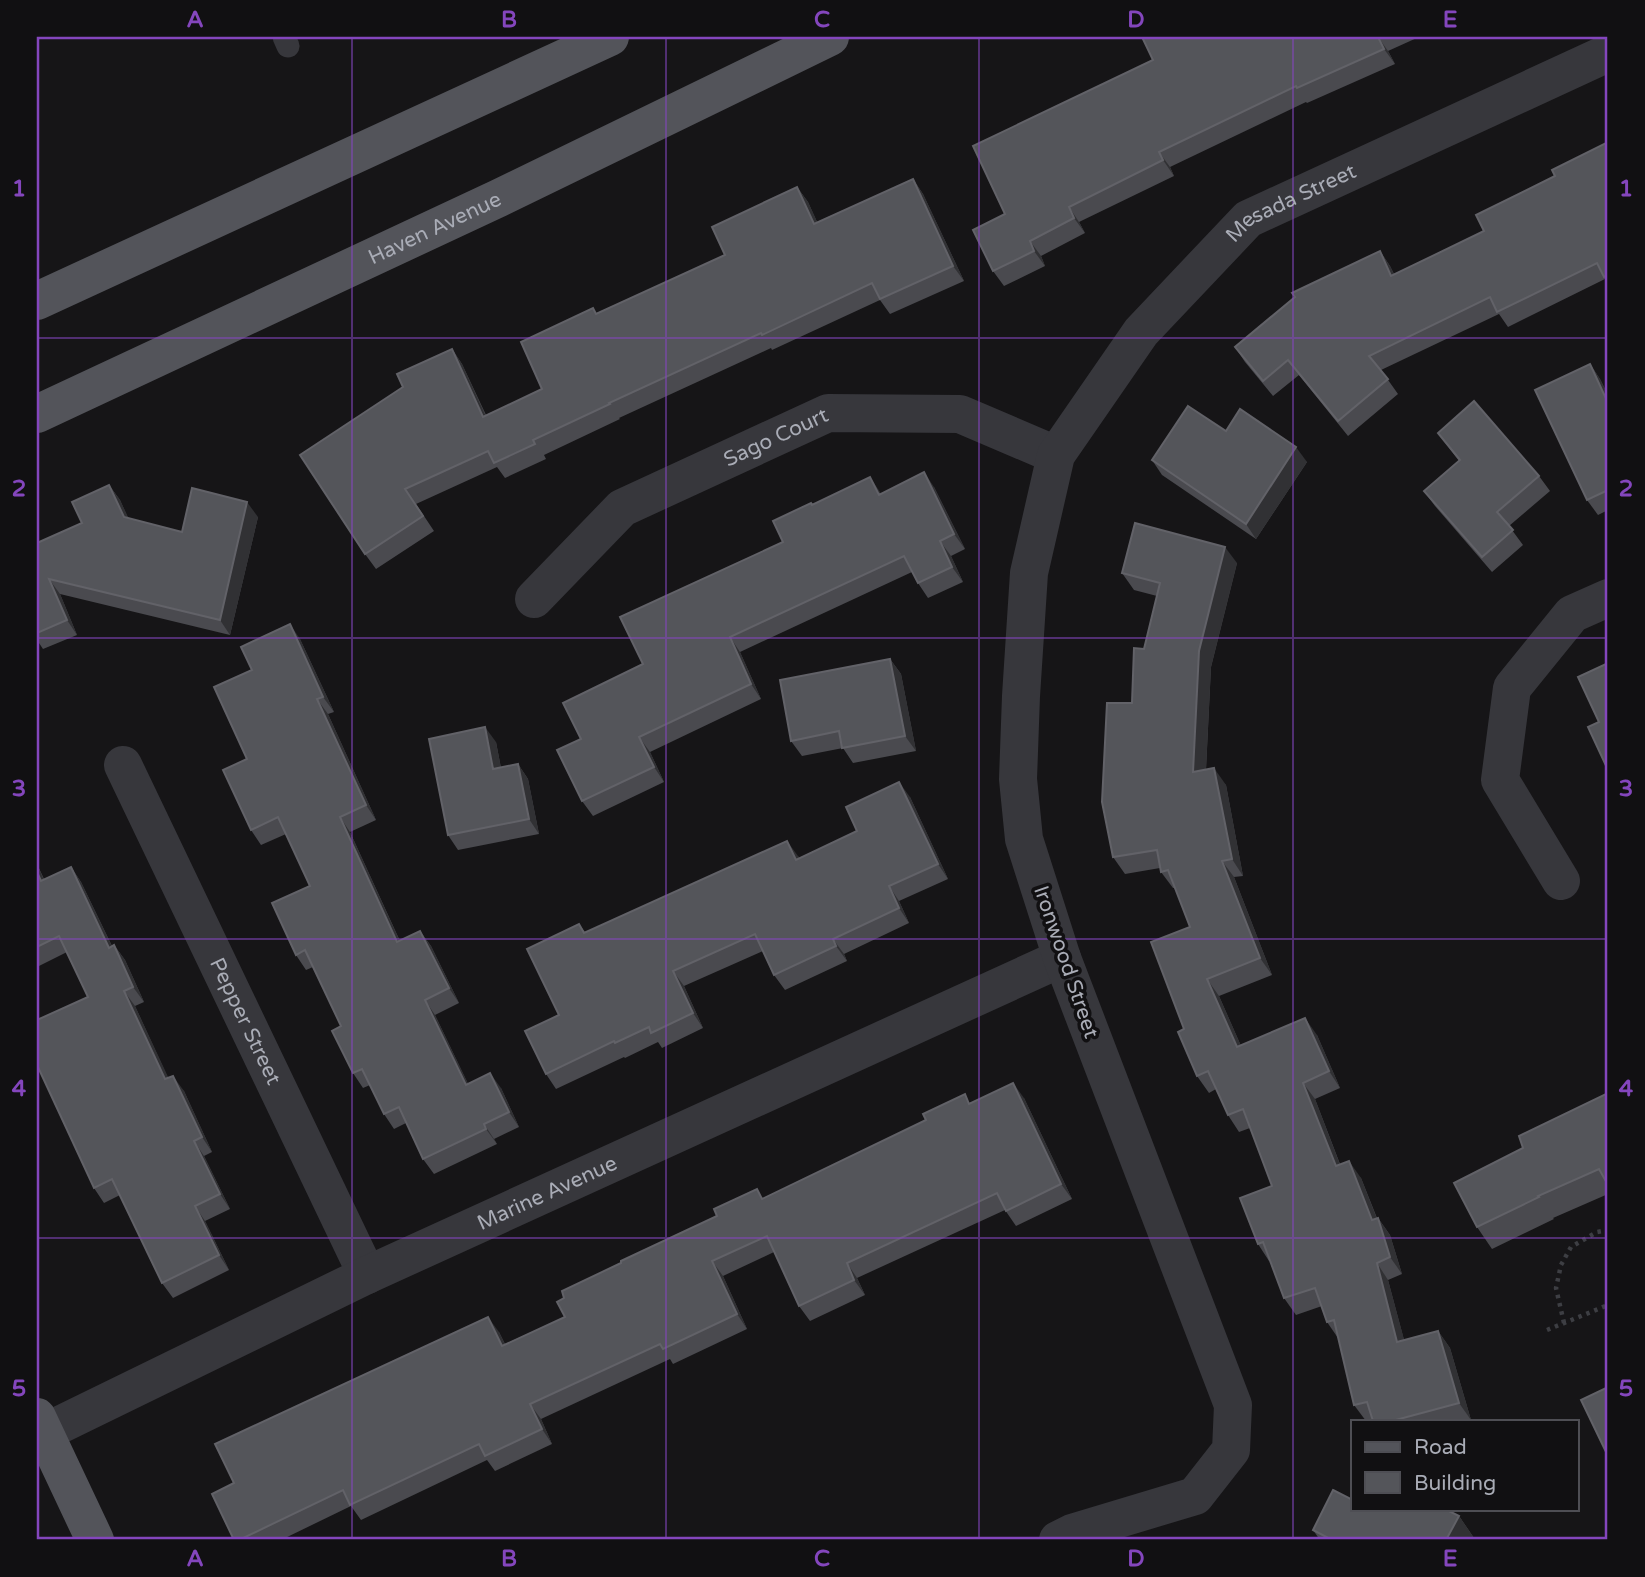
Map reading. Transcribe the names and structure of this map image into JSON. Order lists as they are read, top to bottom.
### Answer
{
  "streets": {
    "main road": ["Haven Avenue"],
    "street": [
      "Mesada Street",
      "Sago Court",
      "Ironwood Street",
      "Pepper Street",
      "Marine Avenue"
    ]
  },
  "crossings": [
    ["Mesada Street", "Sago Court"],
    ["Mesada Street", "Ironwood Street"],
    ["Sago Court", "Ironwood Street"],
    ["Ironwood Street", "Marine Avenue"],
    ["Pepper Street", "Marine Avenue"]
  ],
  "legend": ["Road", "Building"],
  "grid": {
    "columns": [
      "A",
      "B",
      "C",
      "D",
      "E"
    ],
    "rows": [
      "1",
      "2",
      "3",
      "4",
      "5"
    ]
  }
}
